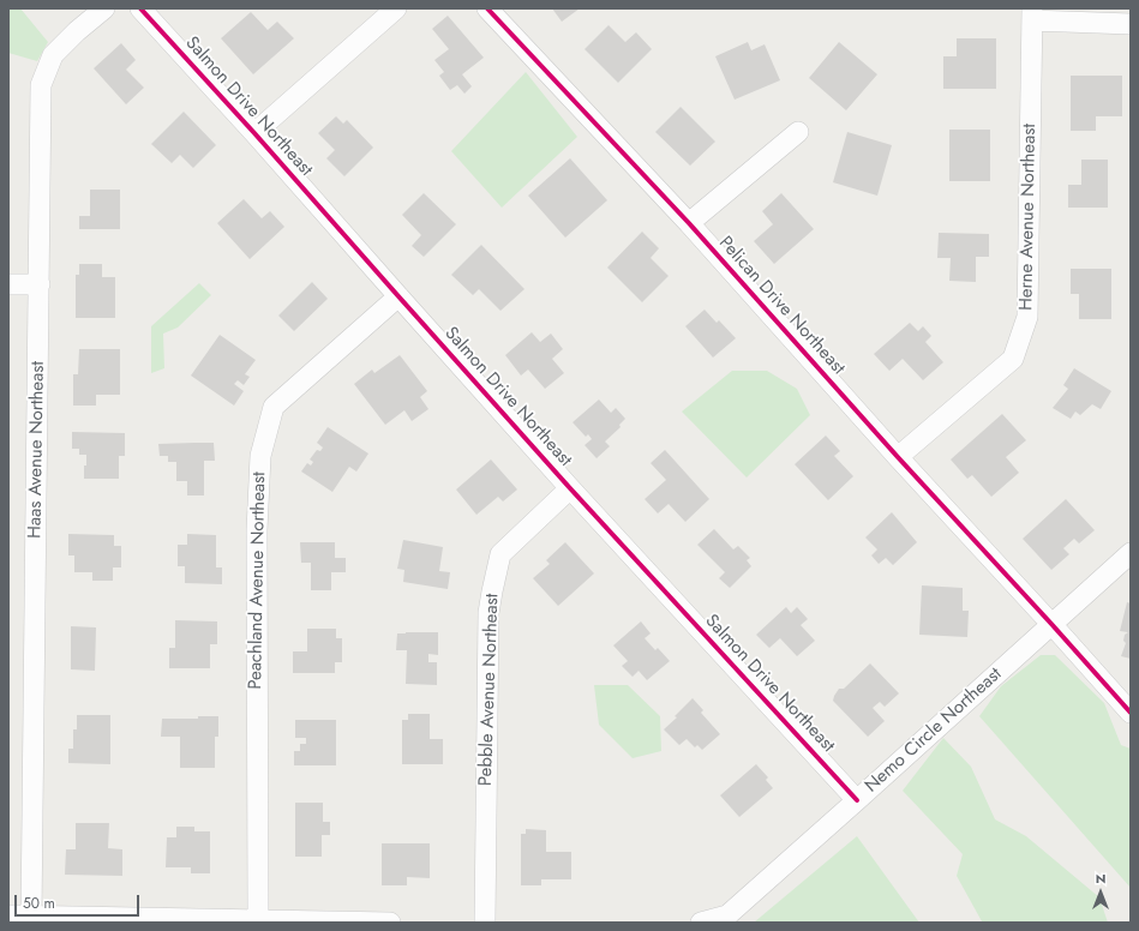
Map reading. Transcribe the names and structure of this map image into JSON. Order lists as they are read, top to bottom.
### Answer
{
  "streets": {
    "street": [
      "Salmon Drive Northeast",
      "Herne Avenue Northeast",
      "Pelican Drive Northeast",
      "Haas Avenue Northeast",
      "Peachland Avenue Northeast",
      "Pebble Avenue Northeast",
      "Nemo Circle Northeast"
    ]
  },
  "crossings": [
    ["Salmon Drive Northeast", "Peachland Avenue Northeast"],
    ["Salmon Drive Northeast", "Pebble Avenue Northeast"],
    ["Salmon Drive Northeast", "Nemo Circle Northeast"],
    ["Herne Avenue Northeast", "Pelican Drive Northeast"],
    ["Pelican Drive Northeast", "Nemo Circle Northeast"]
  ],
  "scale_bar": "50 m",
  "north": "top"
}
